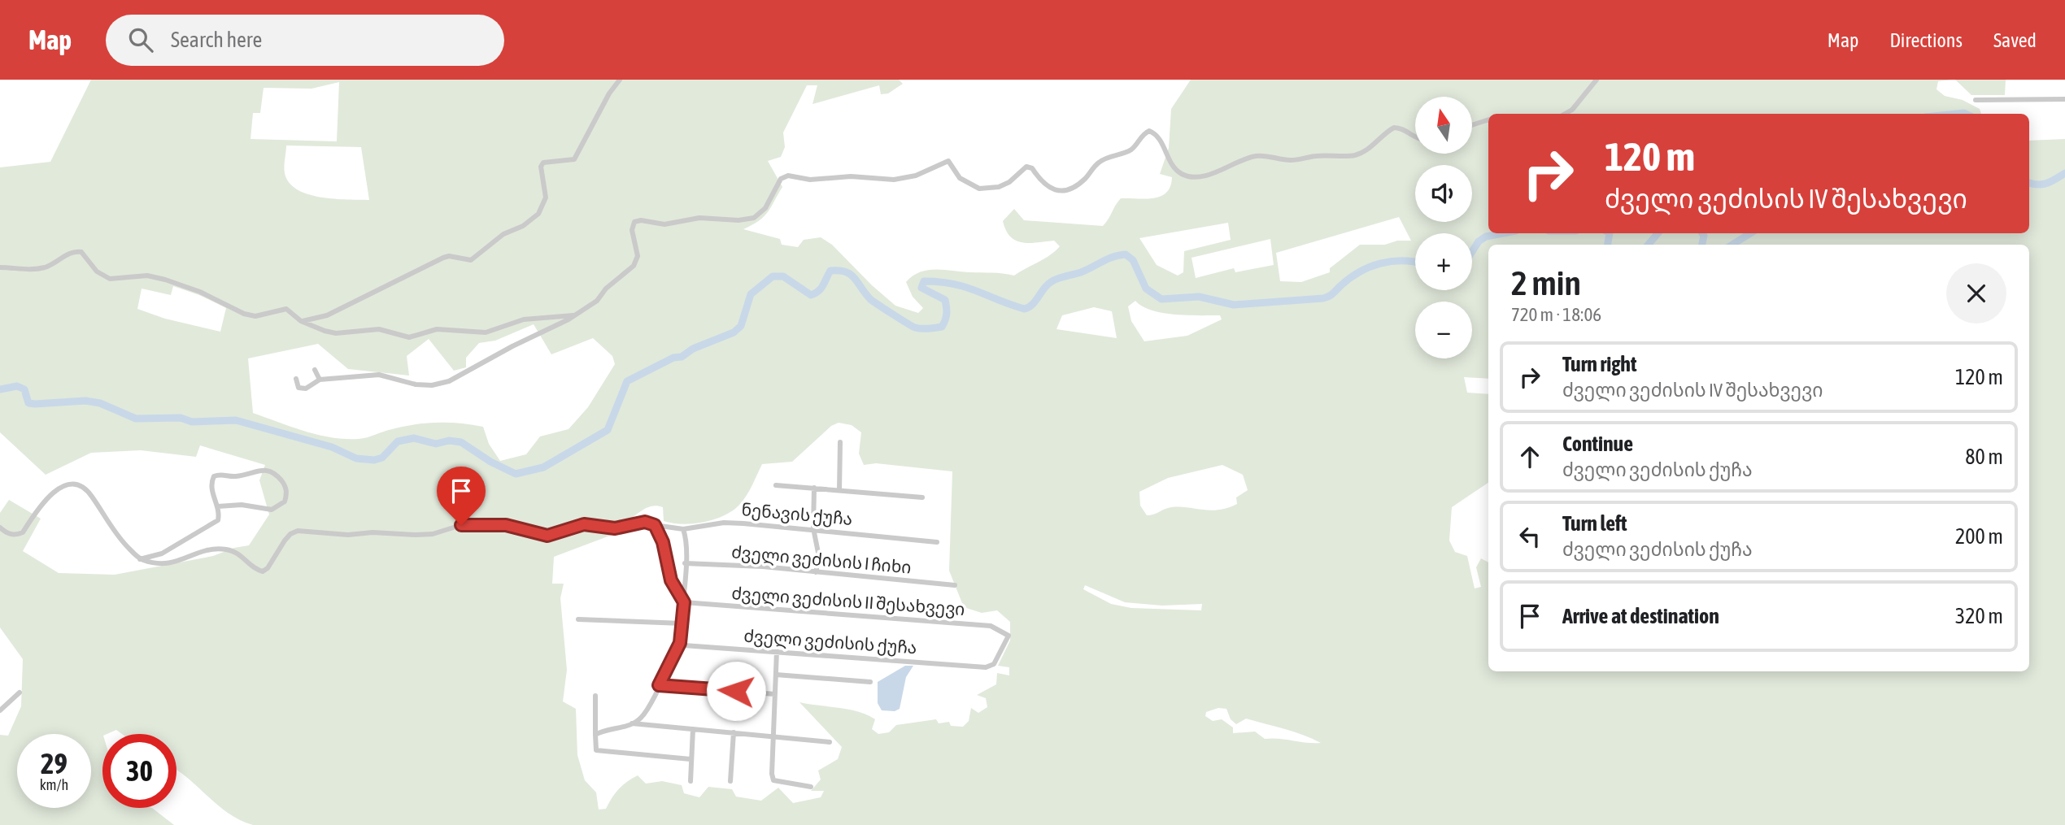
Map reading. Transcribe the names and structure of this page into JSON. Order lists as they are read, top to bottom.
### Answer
{
  "streets": {
    "street": [
      "ნენავის ქუჩა",
      "ძველი ვეძისის I ჩიხი",
      "ძველი ვეძისის II შესახვევი",
      "ძველი ვეძისის ქუჩა"
    ]
  },
  "crossings": [
    ["ძველი ვეძისის II შესახვევი", "ძველი ვეძისის ქუჩა"]
  ],
  "north": "top",
  "page": {
    "header": "Map",
    "search": "Search here",
    "nav": ["Map", "Directions", "Saved"],
    "map_buttons": ["+", "−"],
    "turn": ["120 m", "ძველი ვეძისის IV შესახვევი"],
    "heading": ["2 min", "720 m · 18:06"],
    "list": [
      {
        "name": "Turn right",
        "note": "ძველი ვეძისის IV შესახვევი",
        "value": "120 m"
      },
      {
        "name": "Continue",
        "note": "ძველი ვეძისის ქუჩა",
        "value": "80 m"
      },
      {
        "name": "Turn left",
        "note": "ძველი ვეძისის ქუჩა",
        "value": "200 m"
      },
      {
        "name": "Arrive at destination",
        "value": "320 m"
      }
    ],
    "speed": "29 km/h",
    "limit": "30"
  }
}
